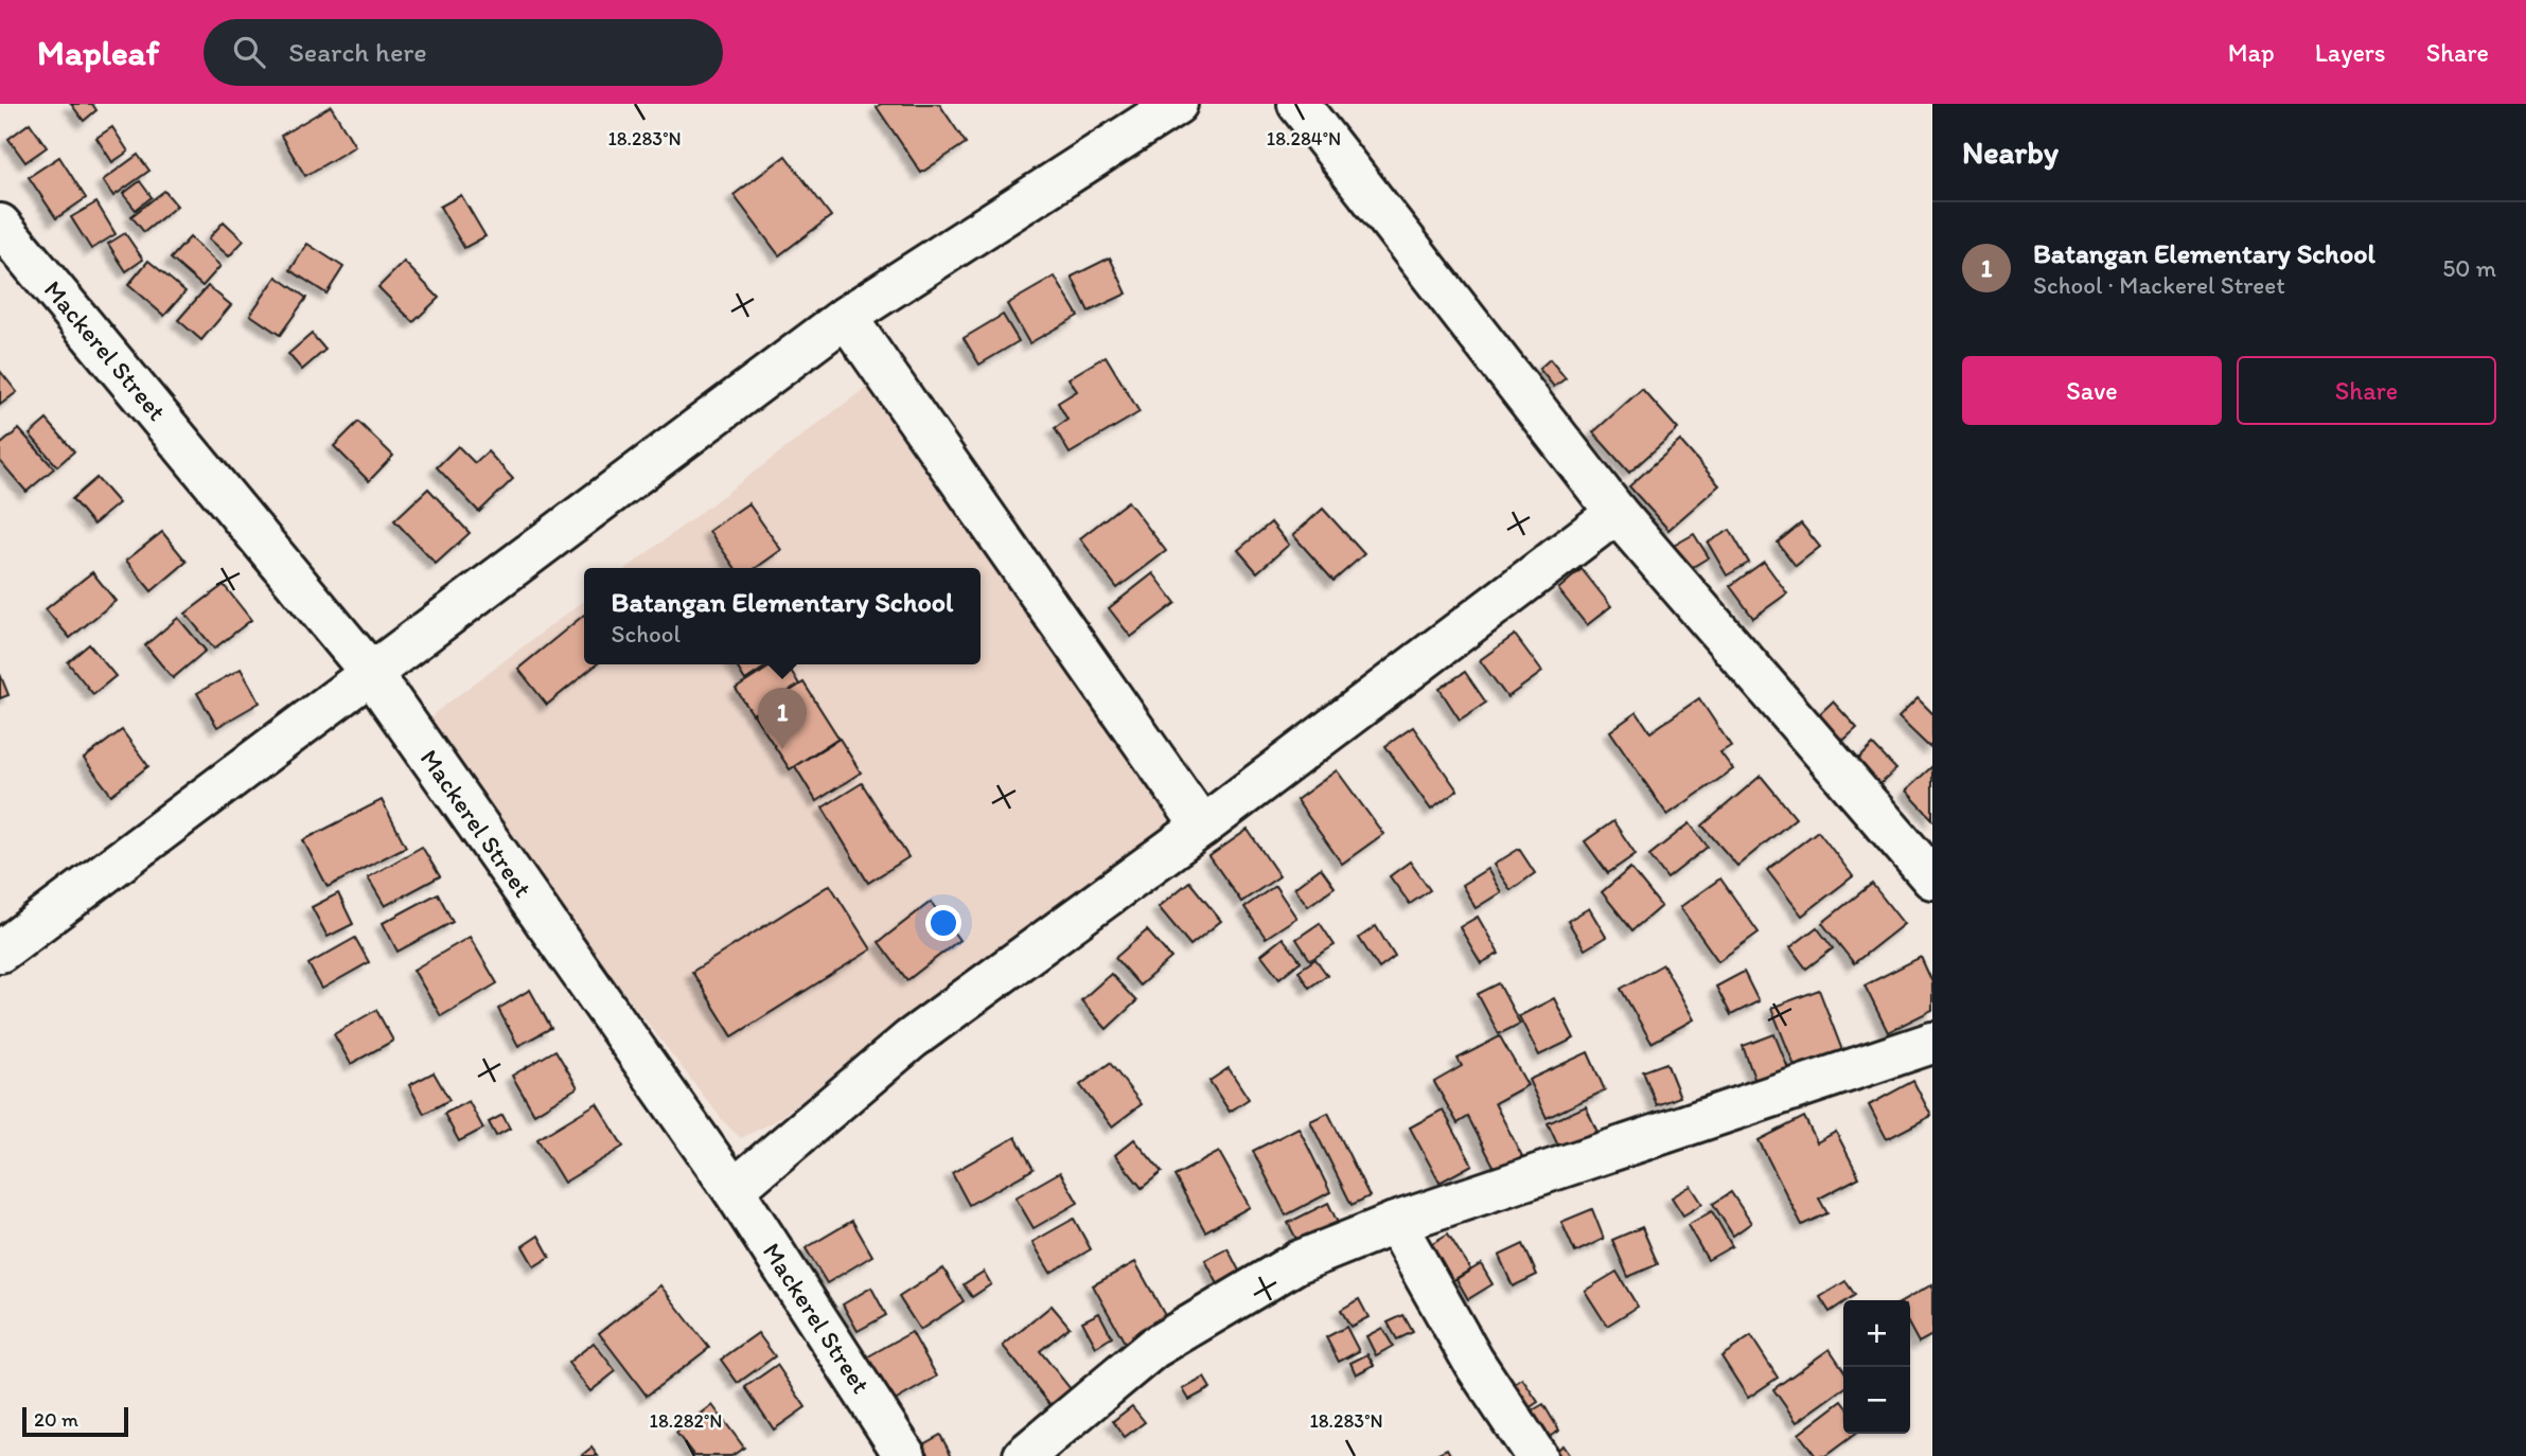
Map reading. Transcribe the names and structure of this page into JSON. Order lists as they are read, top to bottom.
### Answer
{
  "streets": {
    "street": ["Mackerel Street"]
  },
  "scale_bar": "20 m",
  "page": {
    "header": "Mapleaf",
    "search": "Search here",
    "nav": ["Map", "Layers", "Share"],
    "heading": "Nearby",
    "list": [
      {
        "mark": "1",
        "name": "Batangan Elementary School",
        "note": "School · Mackerel Street",
        "value": "50 m"
      }
    ],
    "buttons": ["Save", "Share"],
    "popup": ["Batangan Elementary School", "School"],
    "pins": "1",
    "map_buttons": ["+", "−"],
    "scale": "20 m"
  },
  "coordinates": ["18.283°N", "18.284°N", "18.282°N"]
}
